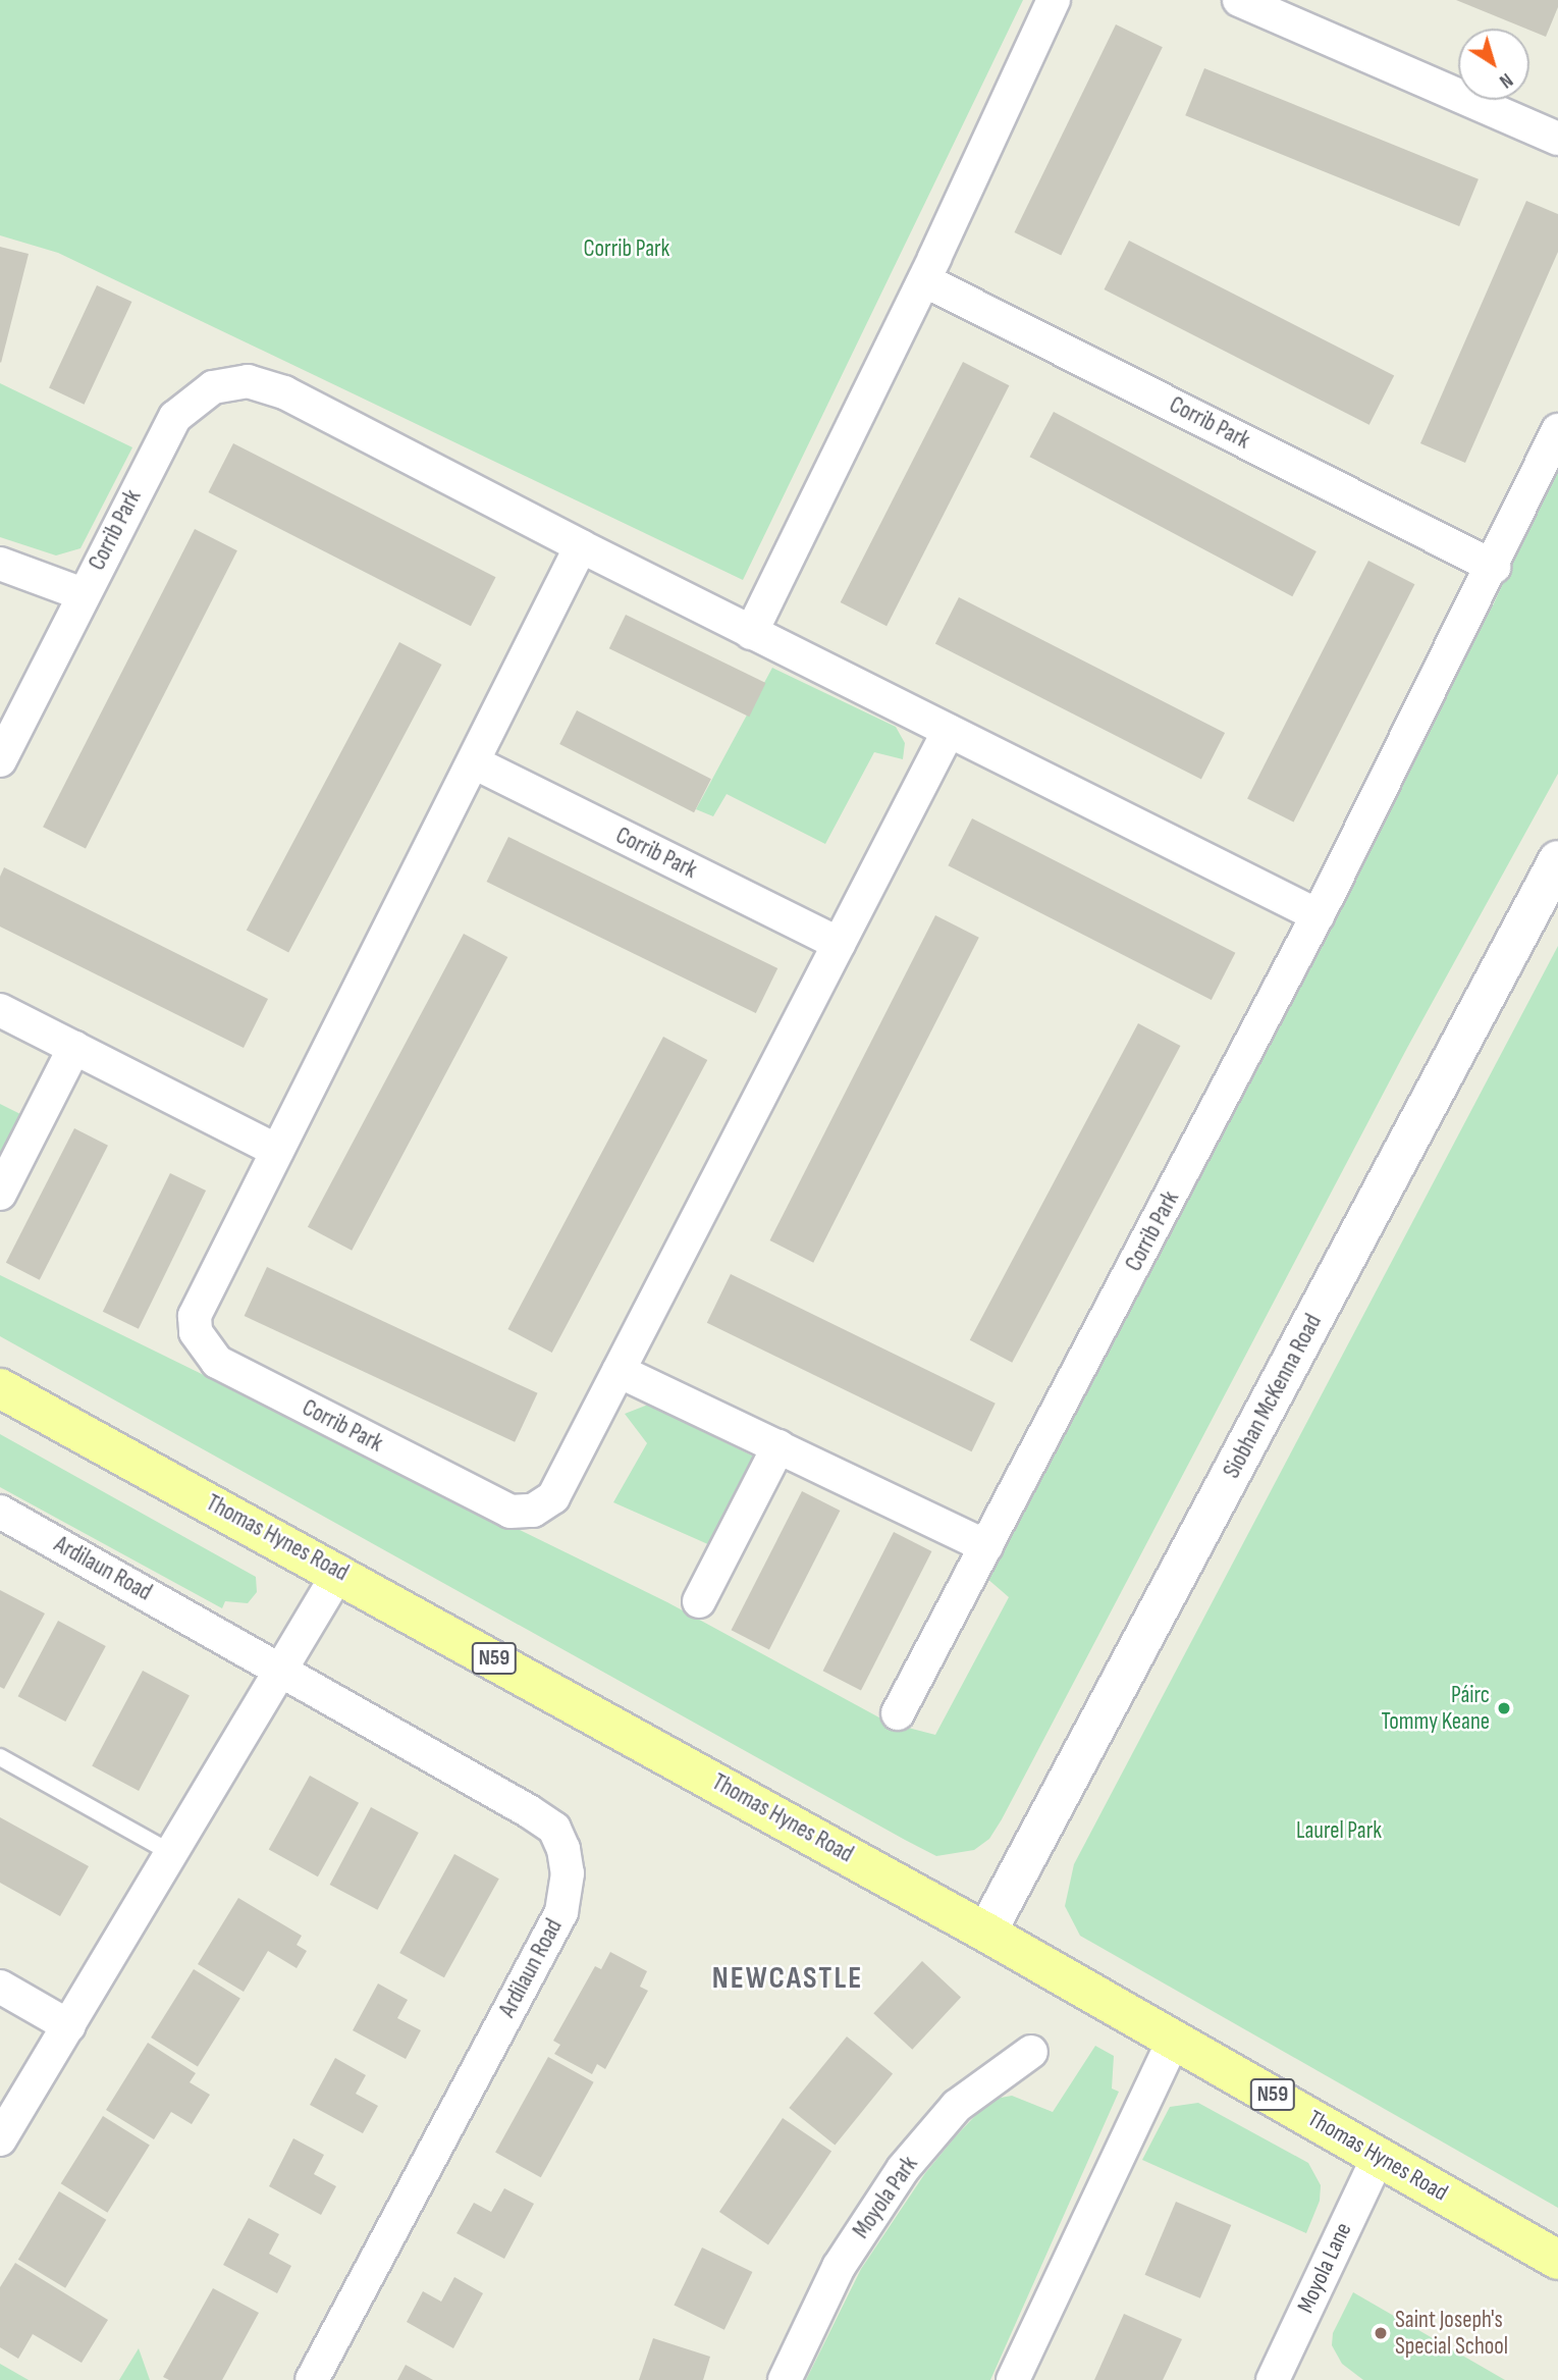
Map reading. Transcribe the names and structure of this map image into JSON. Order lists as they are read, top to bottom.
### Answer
{
  "streets": {
    "main road": ["Thomas Hynes Road", "N59"],
    "street": [
      "Corrib Park",
      "Siobhan McKenna Road",
      "Ardilaun Road",
      "Moyola Park",
      "Moyola Lane"
    ]
  },
  "crossings": [
    ["Siobhan McKenna Road", "Thomas Hynes Road"],
    ["Thomas Hynes Road", "Moyola Lane"]
  ],
  "districts": ["NEWCASTLE"],
  "parks": ["Corrib Park", "Laurel Park"],
  "places": ["Páirc Tommy Keane", "Saint Joseph's Special School"],
  "north": "bottom right"
}
